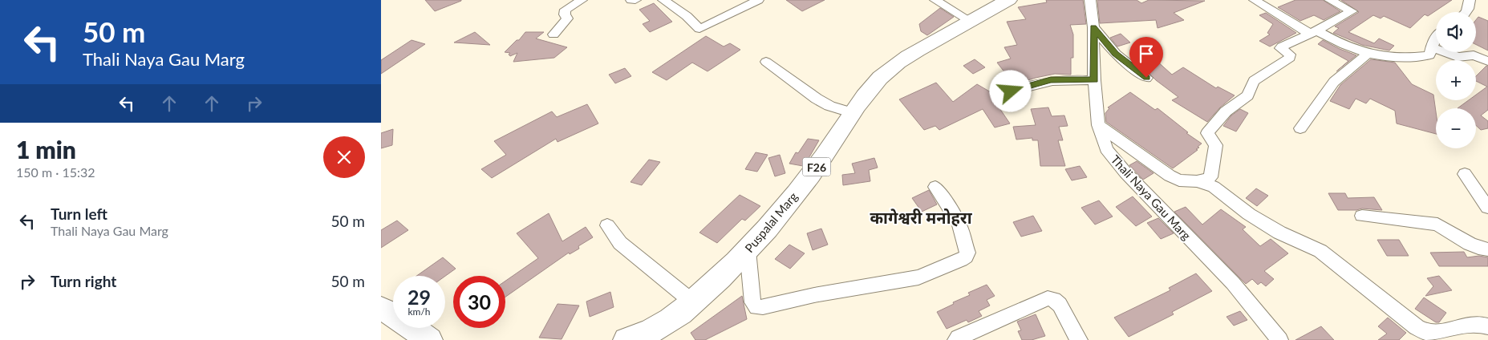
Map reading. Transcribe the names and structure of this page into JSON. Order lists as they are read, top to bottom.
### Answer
{
  "streets": {
    "main road": ["F26", "Puspalal Marg"],
    "street": ["Thali Naya Gau Marg"]
  },
  "districts": ["कागेश्वरी मनोहरा"],
  "page": {
    "turn": ["50 m", "Thali Naya Gau Marg"],
    "map_buttons": ["+", "−"],
    "heading": ["1 min", "150 m · 15:32"],
    "list": [
      {
        "name": "Turn left",
        "note": "Thali Naya Gau Marg",
        "value": "50 m"
      },
      {
        "name": "Turn right",
        "value": "50 m"
      }
    ],
    "speed": "29 km/h",
    "limit": "30"
  }
}
